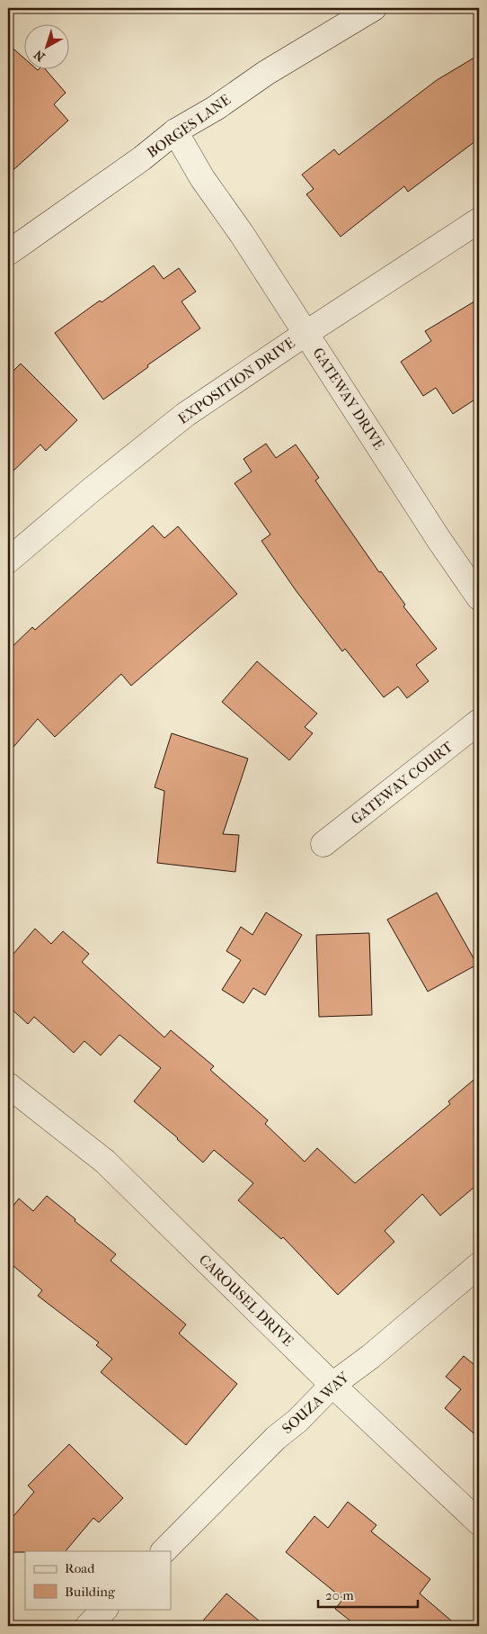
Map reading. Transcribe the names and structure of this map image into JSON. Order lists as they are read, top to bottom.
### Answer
{
  "streets": {
    "street": [
      "BORGES LANE",
      "EXPOSITION DRIVE",
      "GATEWAY DRIVE",
      "GATEWAY COURT",
      "CAROUSEL DRIVE",
      "SOUZA WAY"
    ]
  },
  "crossings": [
    ["BORGES LANE", "GATEWAY DRIVE"],
    ["EXPOSITION DRIVE", "GATEWAY DRIVE"],
    ["CAROUSEL DRIVE", "SOUZA WAY"]
  ],
  "legend": ["Road", "Building"],
  "scale_bar": "20 m",
  "north": "bottom left"
}
